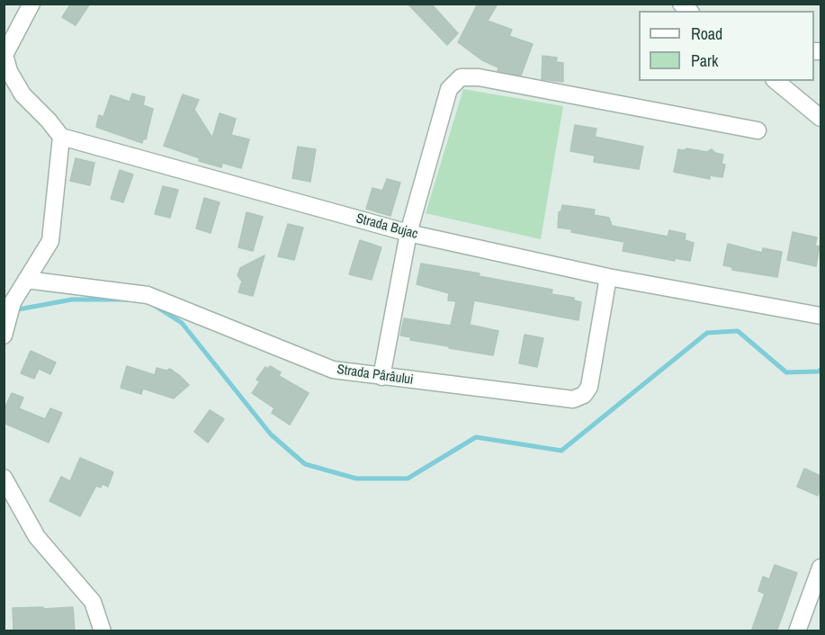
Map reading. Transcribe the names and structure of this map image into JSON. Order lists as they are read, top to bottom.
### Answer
{
  "streets": {
    "street": ["Strada Bujac", "Strada Pârâului"]
  },
  "crossings": [
    ["Strada Bujac", "Strada Pârâului"]
  ],
  "legend": ["Road", "Park"]
}
